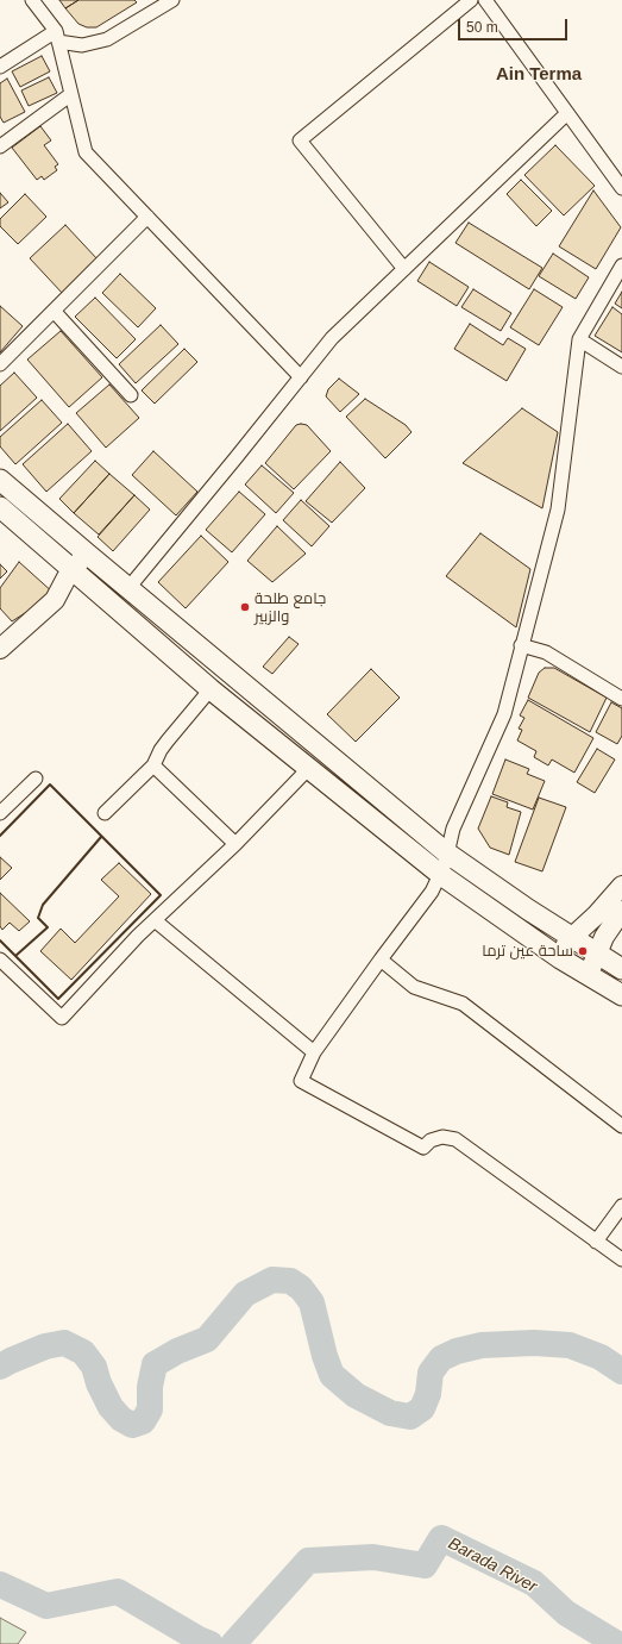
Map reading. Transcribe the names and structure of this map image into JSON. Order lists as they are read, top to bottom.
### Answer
{
  "districts": ["Ain Terma"],
  "water": ["Barada River"],
  "places": ["جامع طلحة والزبير", "ساحة عين ترما"],
  "scale_bar": "50 m"
}
